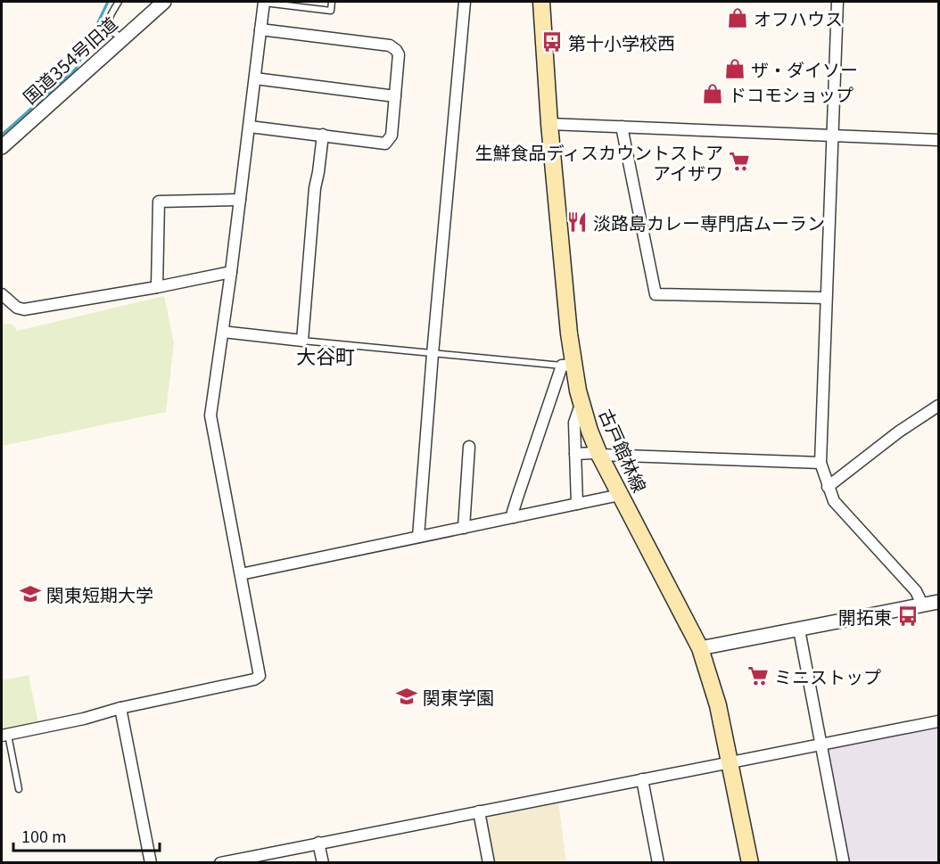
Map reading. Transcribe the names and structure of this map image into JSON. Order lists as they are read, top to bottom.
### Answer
{
  "streets": {
    "main road": ["古戸館林線"],
    "street": ["国道354号旧道"]
  },
  "districts": ["大谷町"],
  "places": {
    "shop": ["オフハウス", "ザ・ダイソー", "ドコモショップ"],
    "bus stop": ["第十小学校西", "開拓東"],
    "supermarket": ["生鮮食品ディスカウントストア アイザワ", "ミニストップ"],
    "restaurant": ["淡路島カレー専門店ムーラン"],
    "school or university": ["関東短期大学", "関東学園"]
  },
  "scale_bar": "100 m"
}
